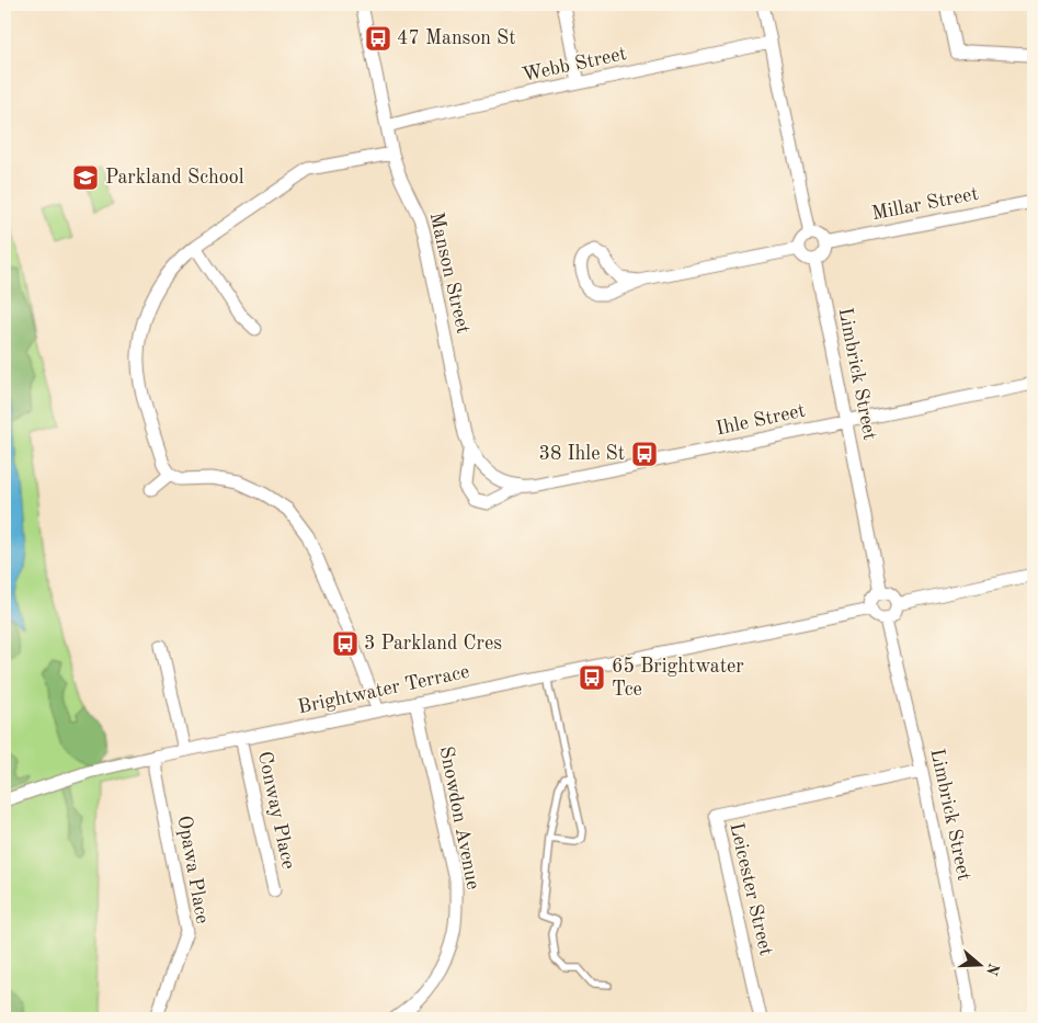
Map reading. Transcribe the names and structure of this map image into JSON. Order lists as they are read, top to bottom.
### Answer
{
  "streets": {
    "street": [
      "Webb Street",
      "Millar Street",
      "Manson Street",
      "Limbrick Street",
      "Ihle Street",
      "Brightwater Terrace",
      "Conway Place",
      "Snowdon Avenue",
      "Opawa Place",
      "Leicester Street"
    ]
  },
  "crossings": [
    ["Webb Street", "Manson Street"],
    ["Millar Street", "Limbrick Street"],
    ["Manson Street", "Ihle Street"],
    ["Limbrick Street", "Ihle Street"],
    ["Limbrick Street", "Brightwater Terrace"],
    ["Limbrick Street", "Leicester Street"],
    ["Brightwater Terrace", "Conway Place"],
    ["Brightwater Terrace", "Snowdon Avenue"],
    ["Brightwater Terrace", "Opawa Place"]
  ],
  "places": {
    "bus stop": [
      "47 Manson St",
      "38 Ihle St",
      "3 Parkland Cres",
      "65 Brightwater Tce"
    ],
    "school or university": ["Parkland School"]
  },
  "north": "right"
}
